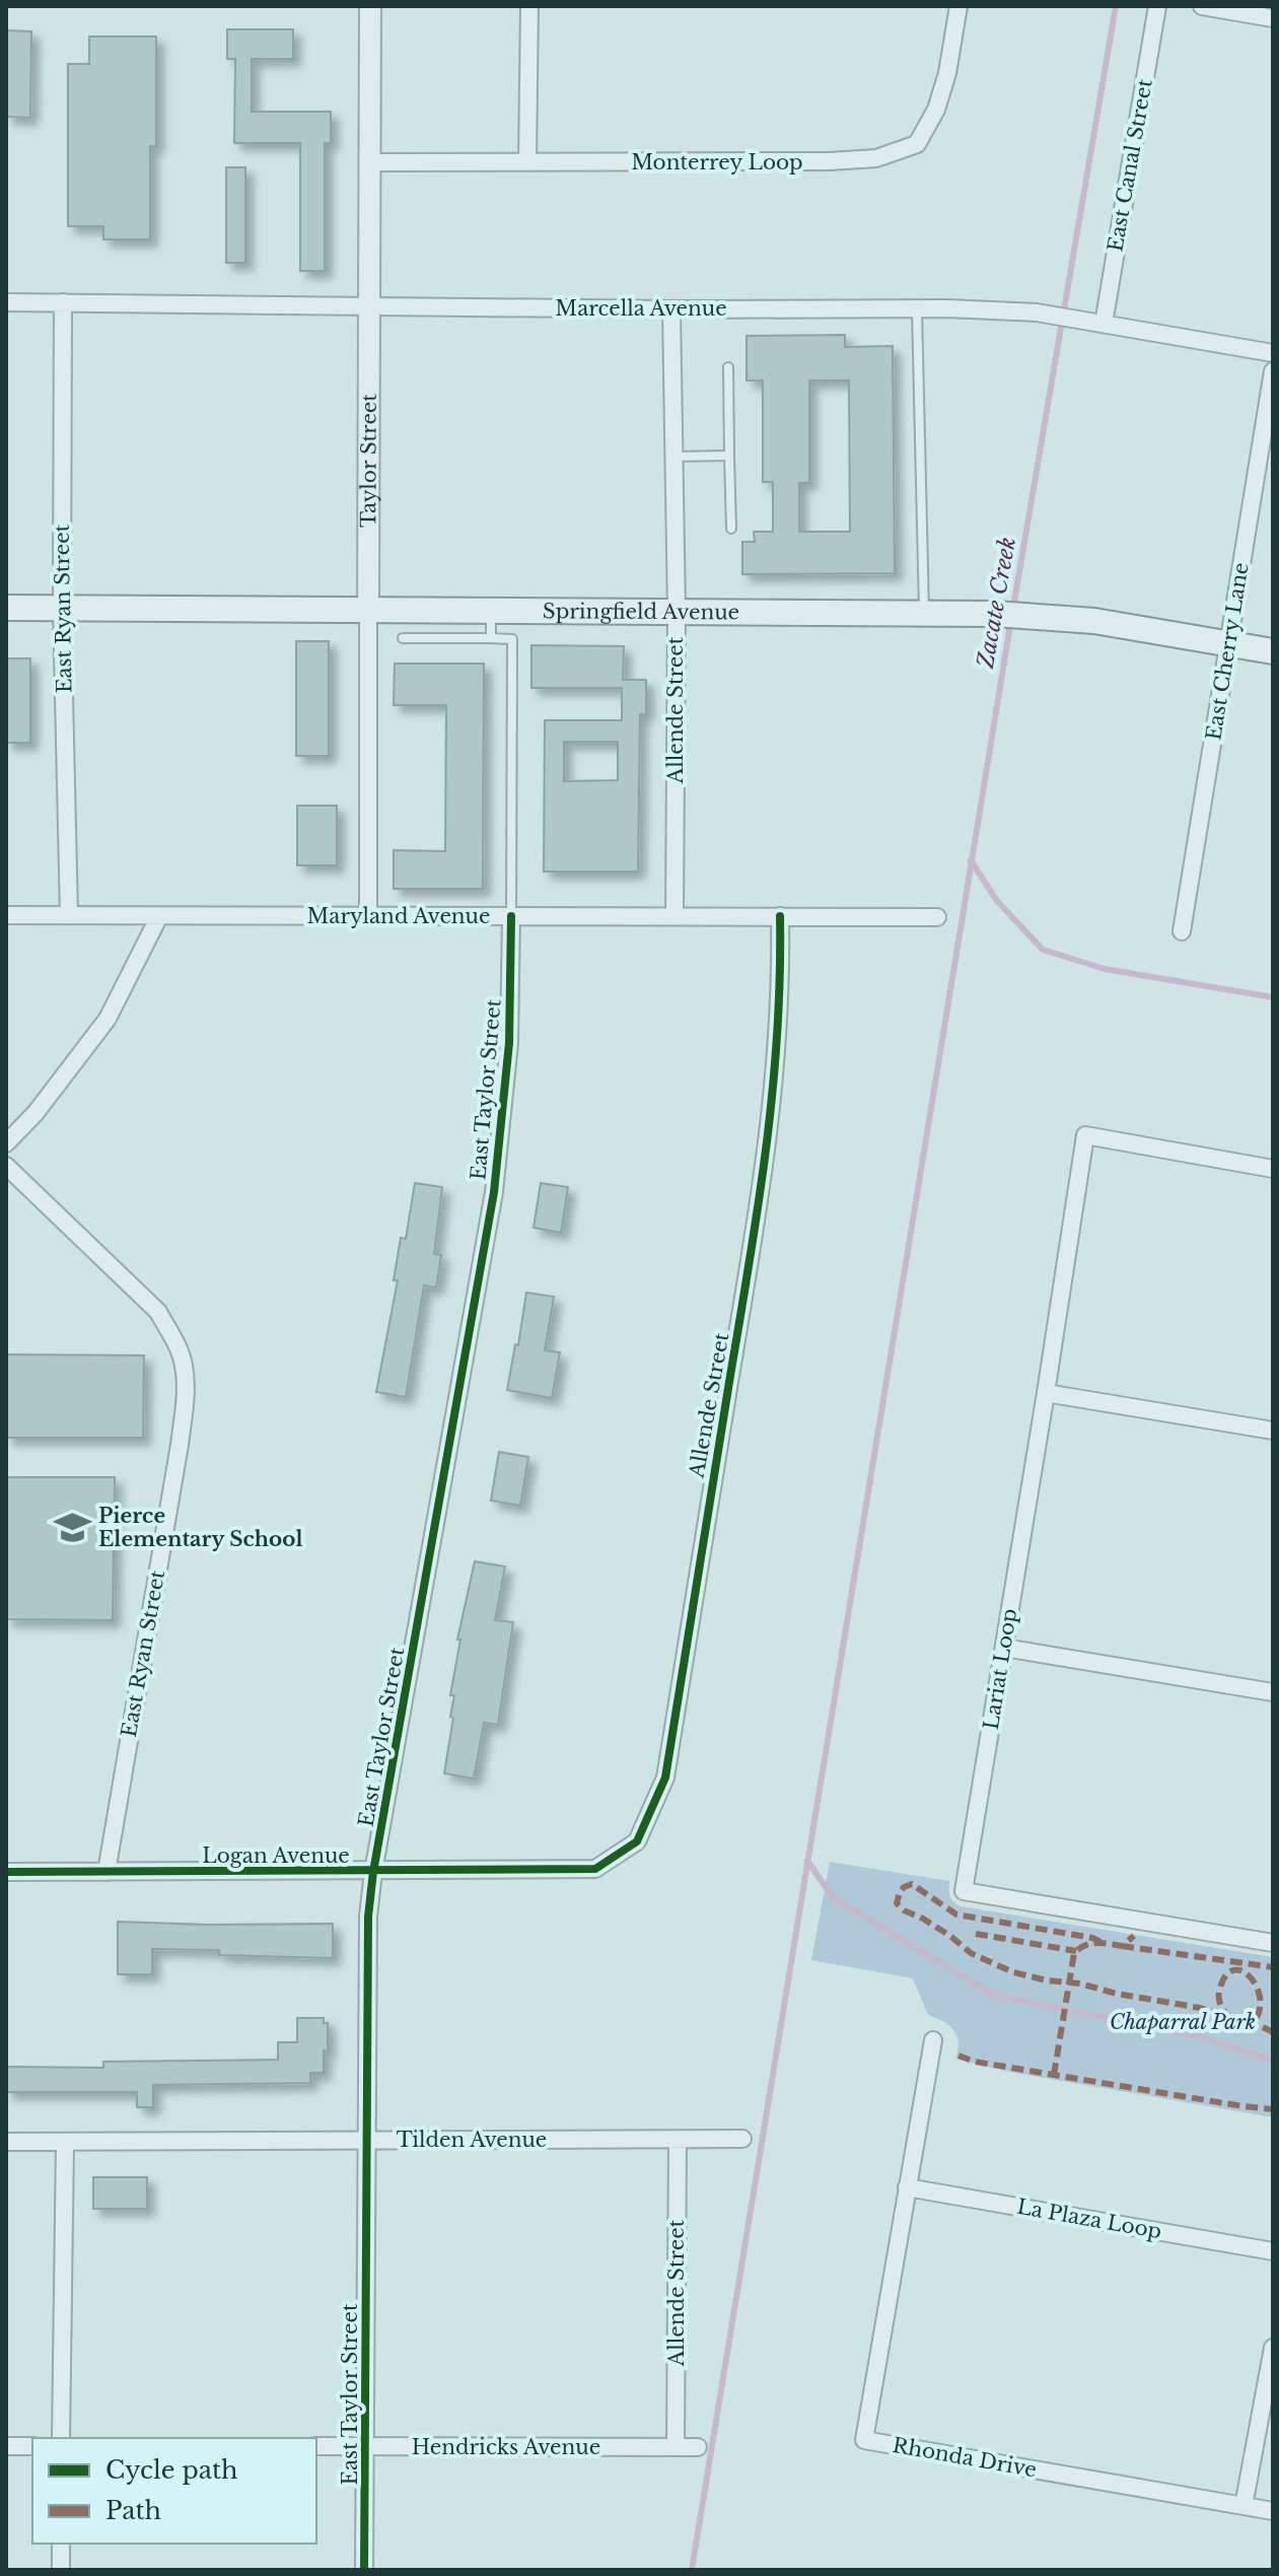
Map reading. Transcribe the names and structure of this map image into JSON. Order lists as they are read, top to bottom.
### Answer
{
  "streets": {
    "main road": ["Springfield Avenue"],
    "street": [
      "Monterrey Loop",
      "East Canal Street",
      "Marcella Avenue",
      "Taylor Street",
      "East Ryan Street",
      "East Cherry Lane",
      "Allende Street",
      "Maryland Avenue",
      "East Taylor Street",
      "Lariat Loop",
      "Logan Avenue",
      "Tilden Avenue",
      "La Plaza Loop",
      "Hendricks Avenue",
      "Rhonda Drive"
    ]
  },
  "crossings": [
    ["Monterrey Loop", "Taylor Street"],
    ["East Canal Street", "Marcella Avenue"],
    ["Marcella Avenue", "Taylor Street"],
    ["Marcella Avenue", "East Ryan Street"],
    ["Marcella Avenue", "Allende Street"],
    ["Taylor Street", "Springfield Avenue"],
    ["Taylor Street", "Maryland Avenue"],
    ["East Ryan Street", "Springfield Avenue"],
    ["East Ryan Street", "Maryland Avenue"],
    ["East Ryan Street", "Logan Avenue"],
    ["Springfield Avenue", "East Cherry Lane"],
    ["Springfield Avenue", "Allende Street"],
    ["Allende Street", "Maryland Avenue"],
    ["Allende Street", "Logan Avenue"],
    ["Allende Street", "Tilden Avenue"],
    ["Allende Street", "Hendricks Avenue"],
    ["Maryland Avenue", "East Taylor Street"],
    ["East Taylor Street", "Logan Avenue"],
    ["East Taylor Street", "Tilden Avenue"],
    ["East Taylor Street", "Hendricks Avenue"],
    ["La Plaza Loop", "Rhonda Drive"]
  ],
  "water": ["Zacate Creek"],
  "parks": ["Chaparral Park"],
  "places": {
    "school or university": ["Pierce Elementary School"]
  },
  "legend": ["Cycle path", "Path"]
}
